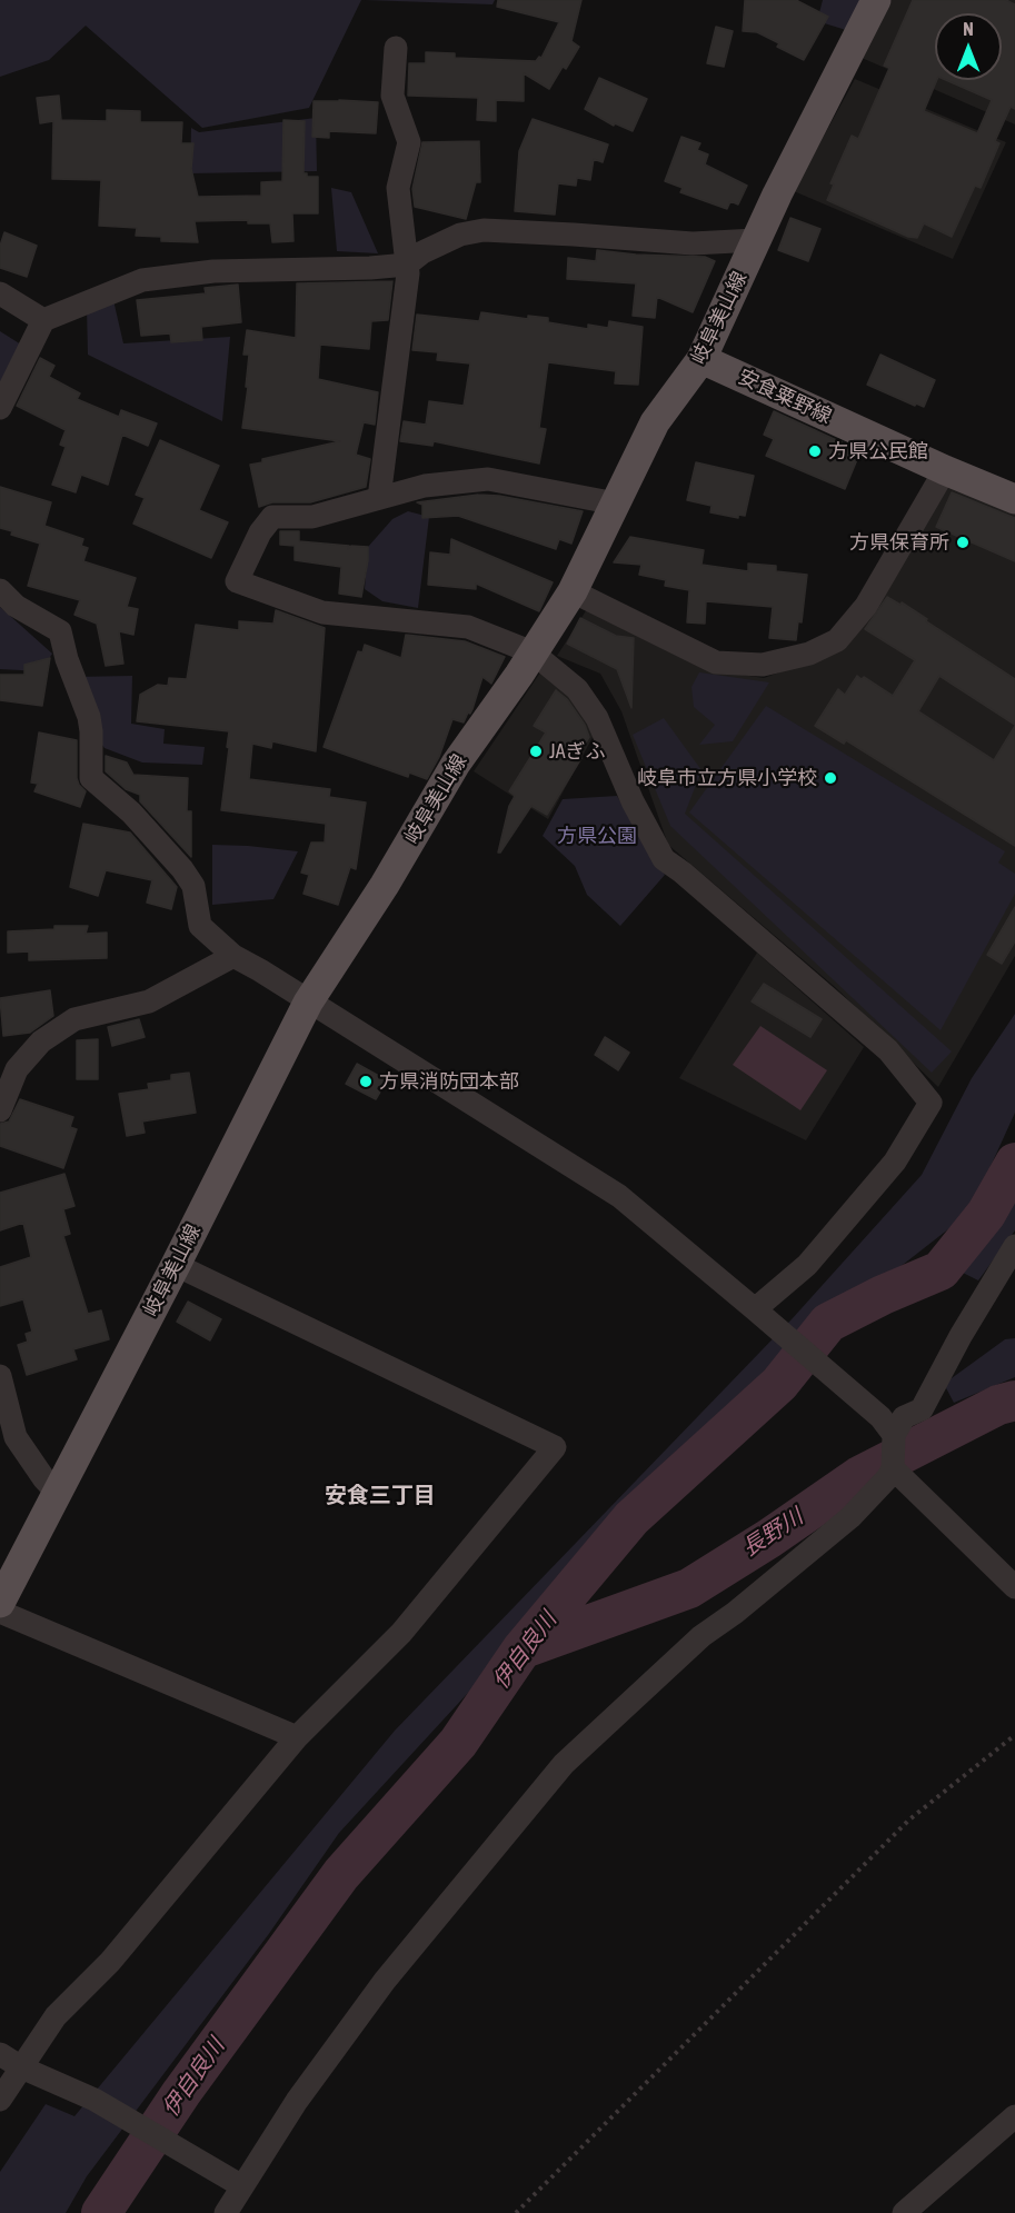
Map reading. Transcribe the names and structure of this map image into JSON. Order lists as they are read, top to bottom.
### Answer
{
  "streets": {
    "main road": ["岐阜美山線", "安食粟野線"]
  },
  "crossings": [
    ["岐阜美山線", "安食粟野線"]
  ],
  "districts": ["安食三丁目"],
  "water": ["長野川", "伊自良川"],
  "parks": ["方県公園"],
  "places": [
    "方県公民館",
    "方県保育所",
    "JAぎふ",
    "岐阜市立方県小学校",
    "方県消防団本部"
  ],
  "north": "top"
}
